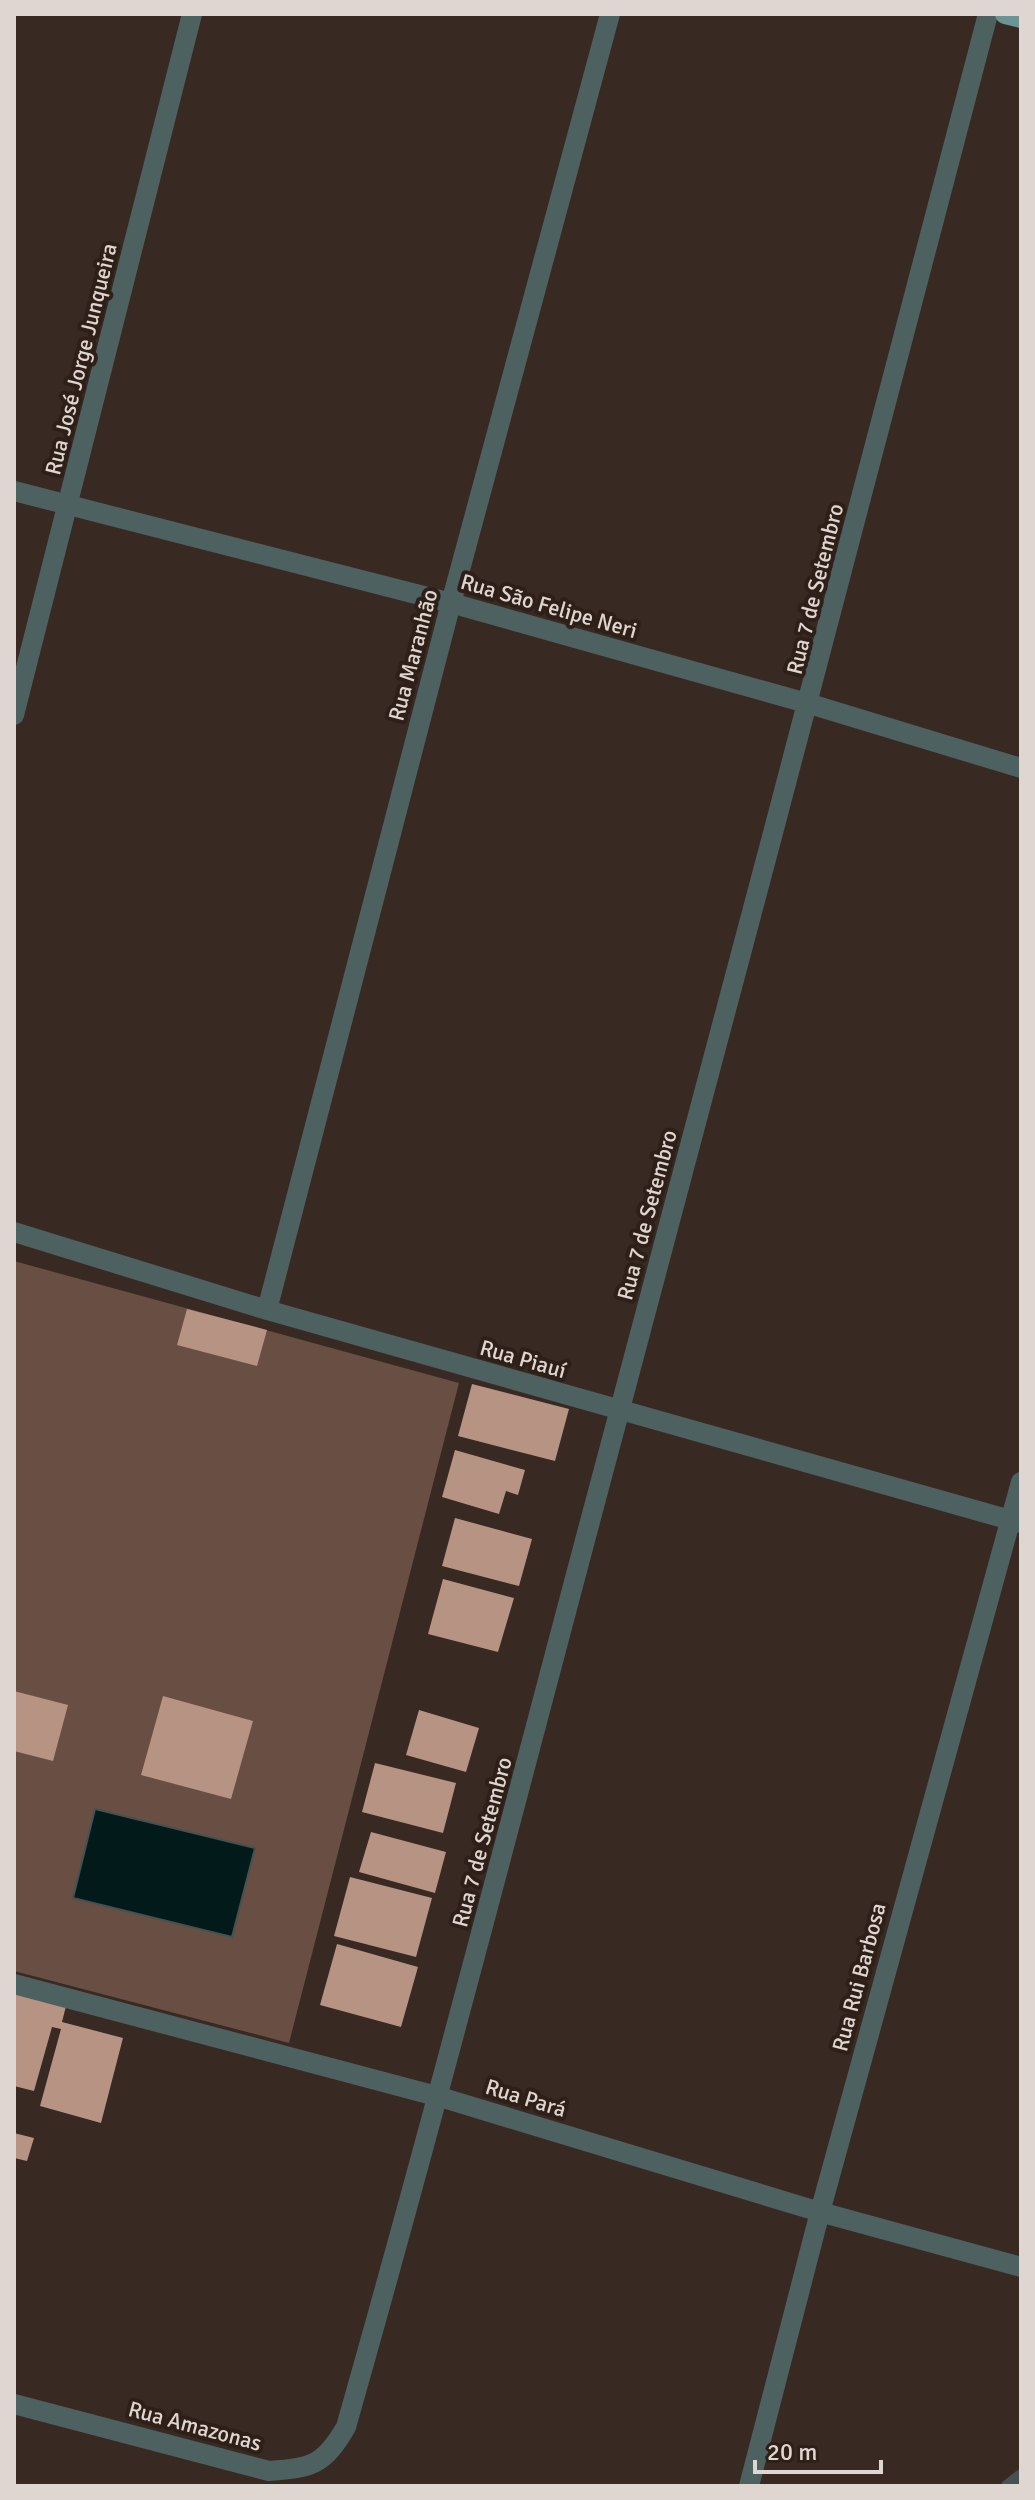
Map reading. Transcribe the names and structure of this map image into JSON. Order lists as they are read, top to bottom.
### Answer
{
  "streets": {
    "street": [
      "Rua José Jorge Junqueira",
      "Rua 7 de Setembro",
      "Rua São Felipe Neri",
      "Rua Maranhão",
      "Rua Piauí",
      "Rua Rui Barbosa",
      "Rua Pará",
      "Rua Amazonas"
    ]
  },
  "crossings": [
    ["Rua José Jorge Junqueira", "Rua São Felipe Neri"],
    ["Rua 7 de Setembro", "Rua São Felipe Neri"],
    ["Rua 7 de Setembro", "Rua Piauí"],
    ["Rua 7 de Setembro", "Rua Pará"],
    ["Rua 7 de Setembro", "Rua Amazonas"],
    ["Rua São Felipe Neri", "Rua Maranhão"],
    ["Rua Maranhão", "Rua Piauí"],
    ["Rua Piauí", "Rua Rui Barbosa"],
    ["Rua Rui Barbosa", "Rua Pará"]
  ],
  "scale_bar": "20 m"
}
